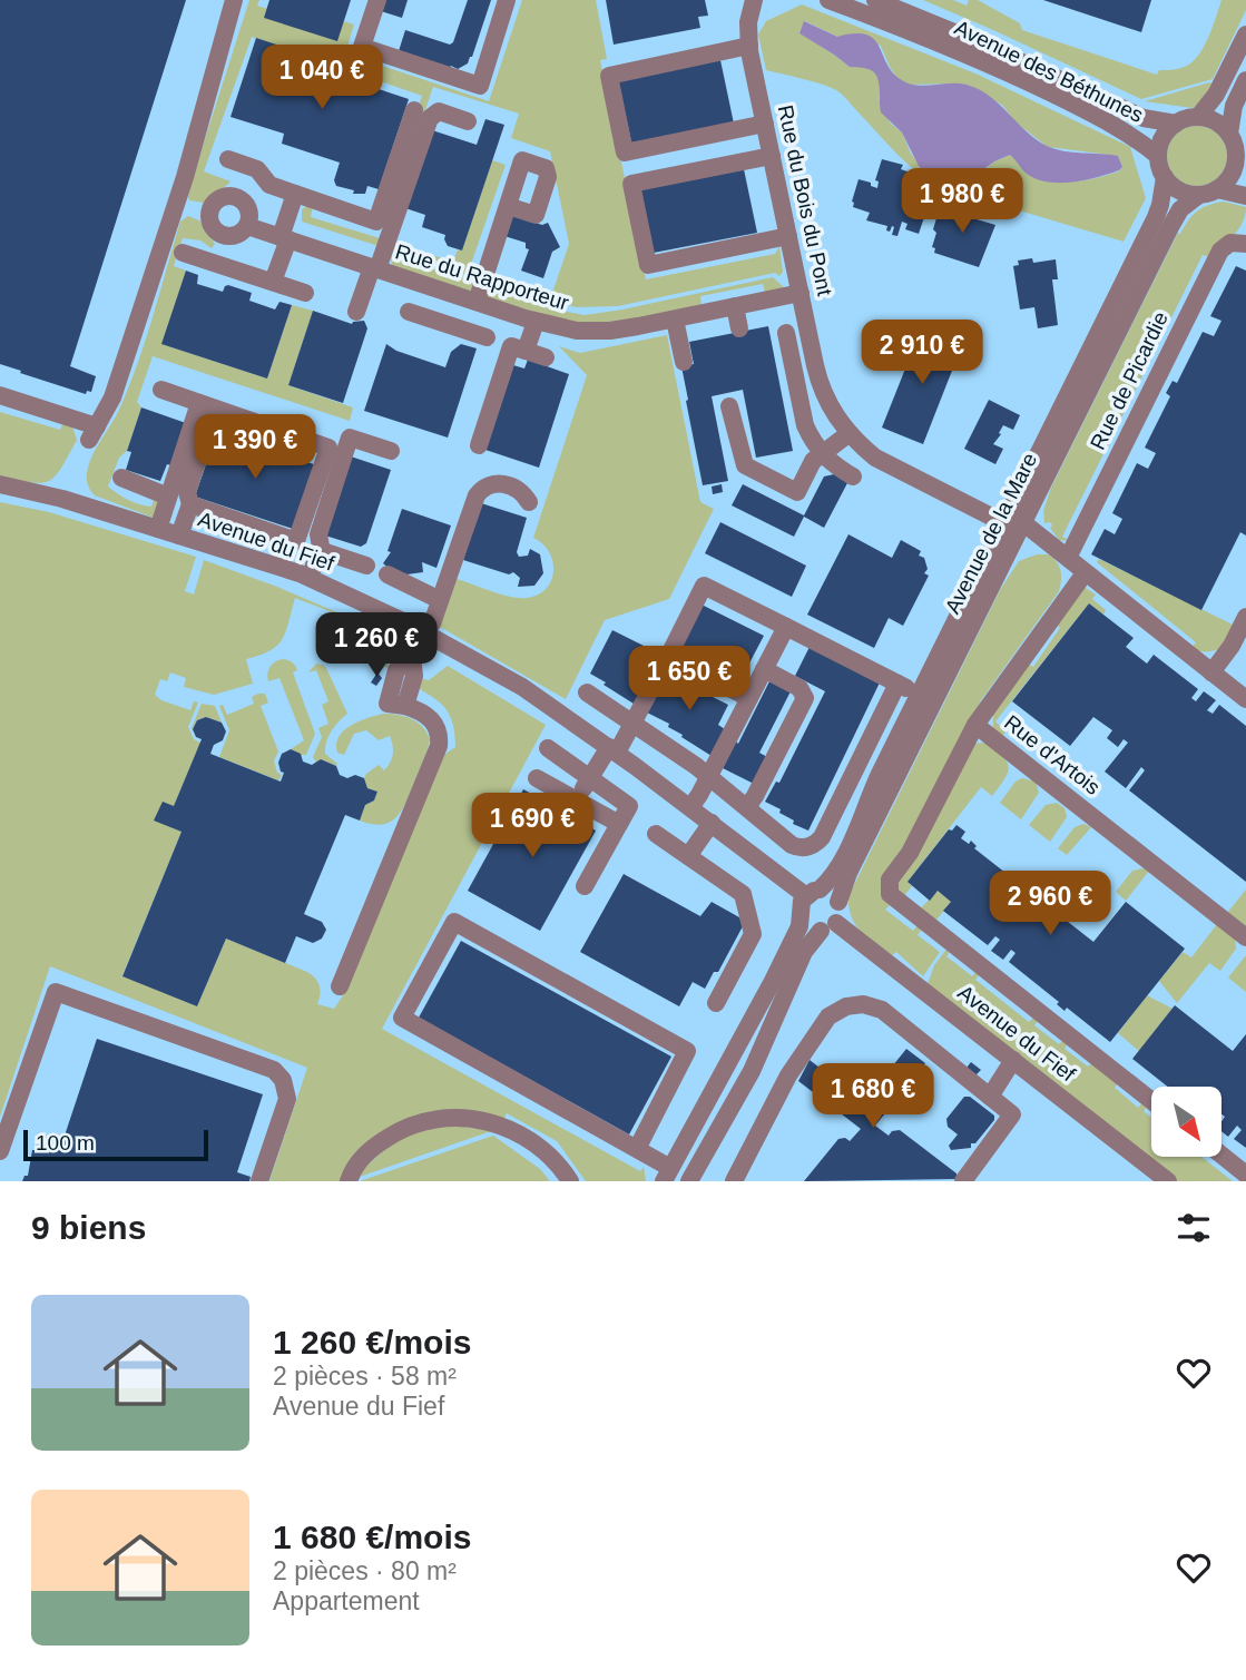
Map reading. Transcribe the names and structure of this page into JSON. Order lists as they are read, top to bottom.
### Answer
{
  "streets": {
    "street": [
      "Avenue des Béthunes",
      "Rue du Bois du Pont",
      "Rue du Rapporteur",
      "Rue de Picardie",
      "Avenue de la Mare",
      "Avenue du Fief",
      "Rue d'Artois"
    ]
  },
  "crossings": [
    ["Avenue des Béthunes", "Avenue de la Mare"],
    ["Rue du Bois du Pont", "Rue du Rapporteur"],
    ["Rue du Bois du Pont", "Rue de Picardie"],
    ["Rue du Bois du Pont", "Avenue de la Mare"],
    ["Rue du Bois du Pont", "Rue d'Artois"],
    ["Avenue de la Mare", "Avenue du Fief"]
  ],
  "scale_bar": "100 m",
  "north": "bottom right",
  "page": {
    "price": [
      "1 040 €",
      "1 980 €",
      "2 910 €",
      "1 390 €",
      "1 260 €",
      "1 650 €",
      "1 690 €",
      "2 960 €",
      "1 680 €"
    ],
    "scale": "100 m",
    "heading": "9 biens",
    "list": [
      {
        "name": "1 260 €/mois",
        "note": "2 pièces · 58 m² · Avenue du Fief"
      },
      {
        "name": "1 680 €/mois",
        "note": "2 pièces · 80 m² · Appartement"
      }
    ]
  }
}
